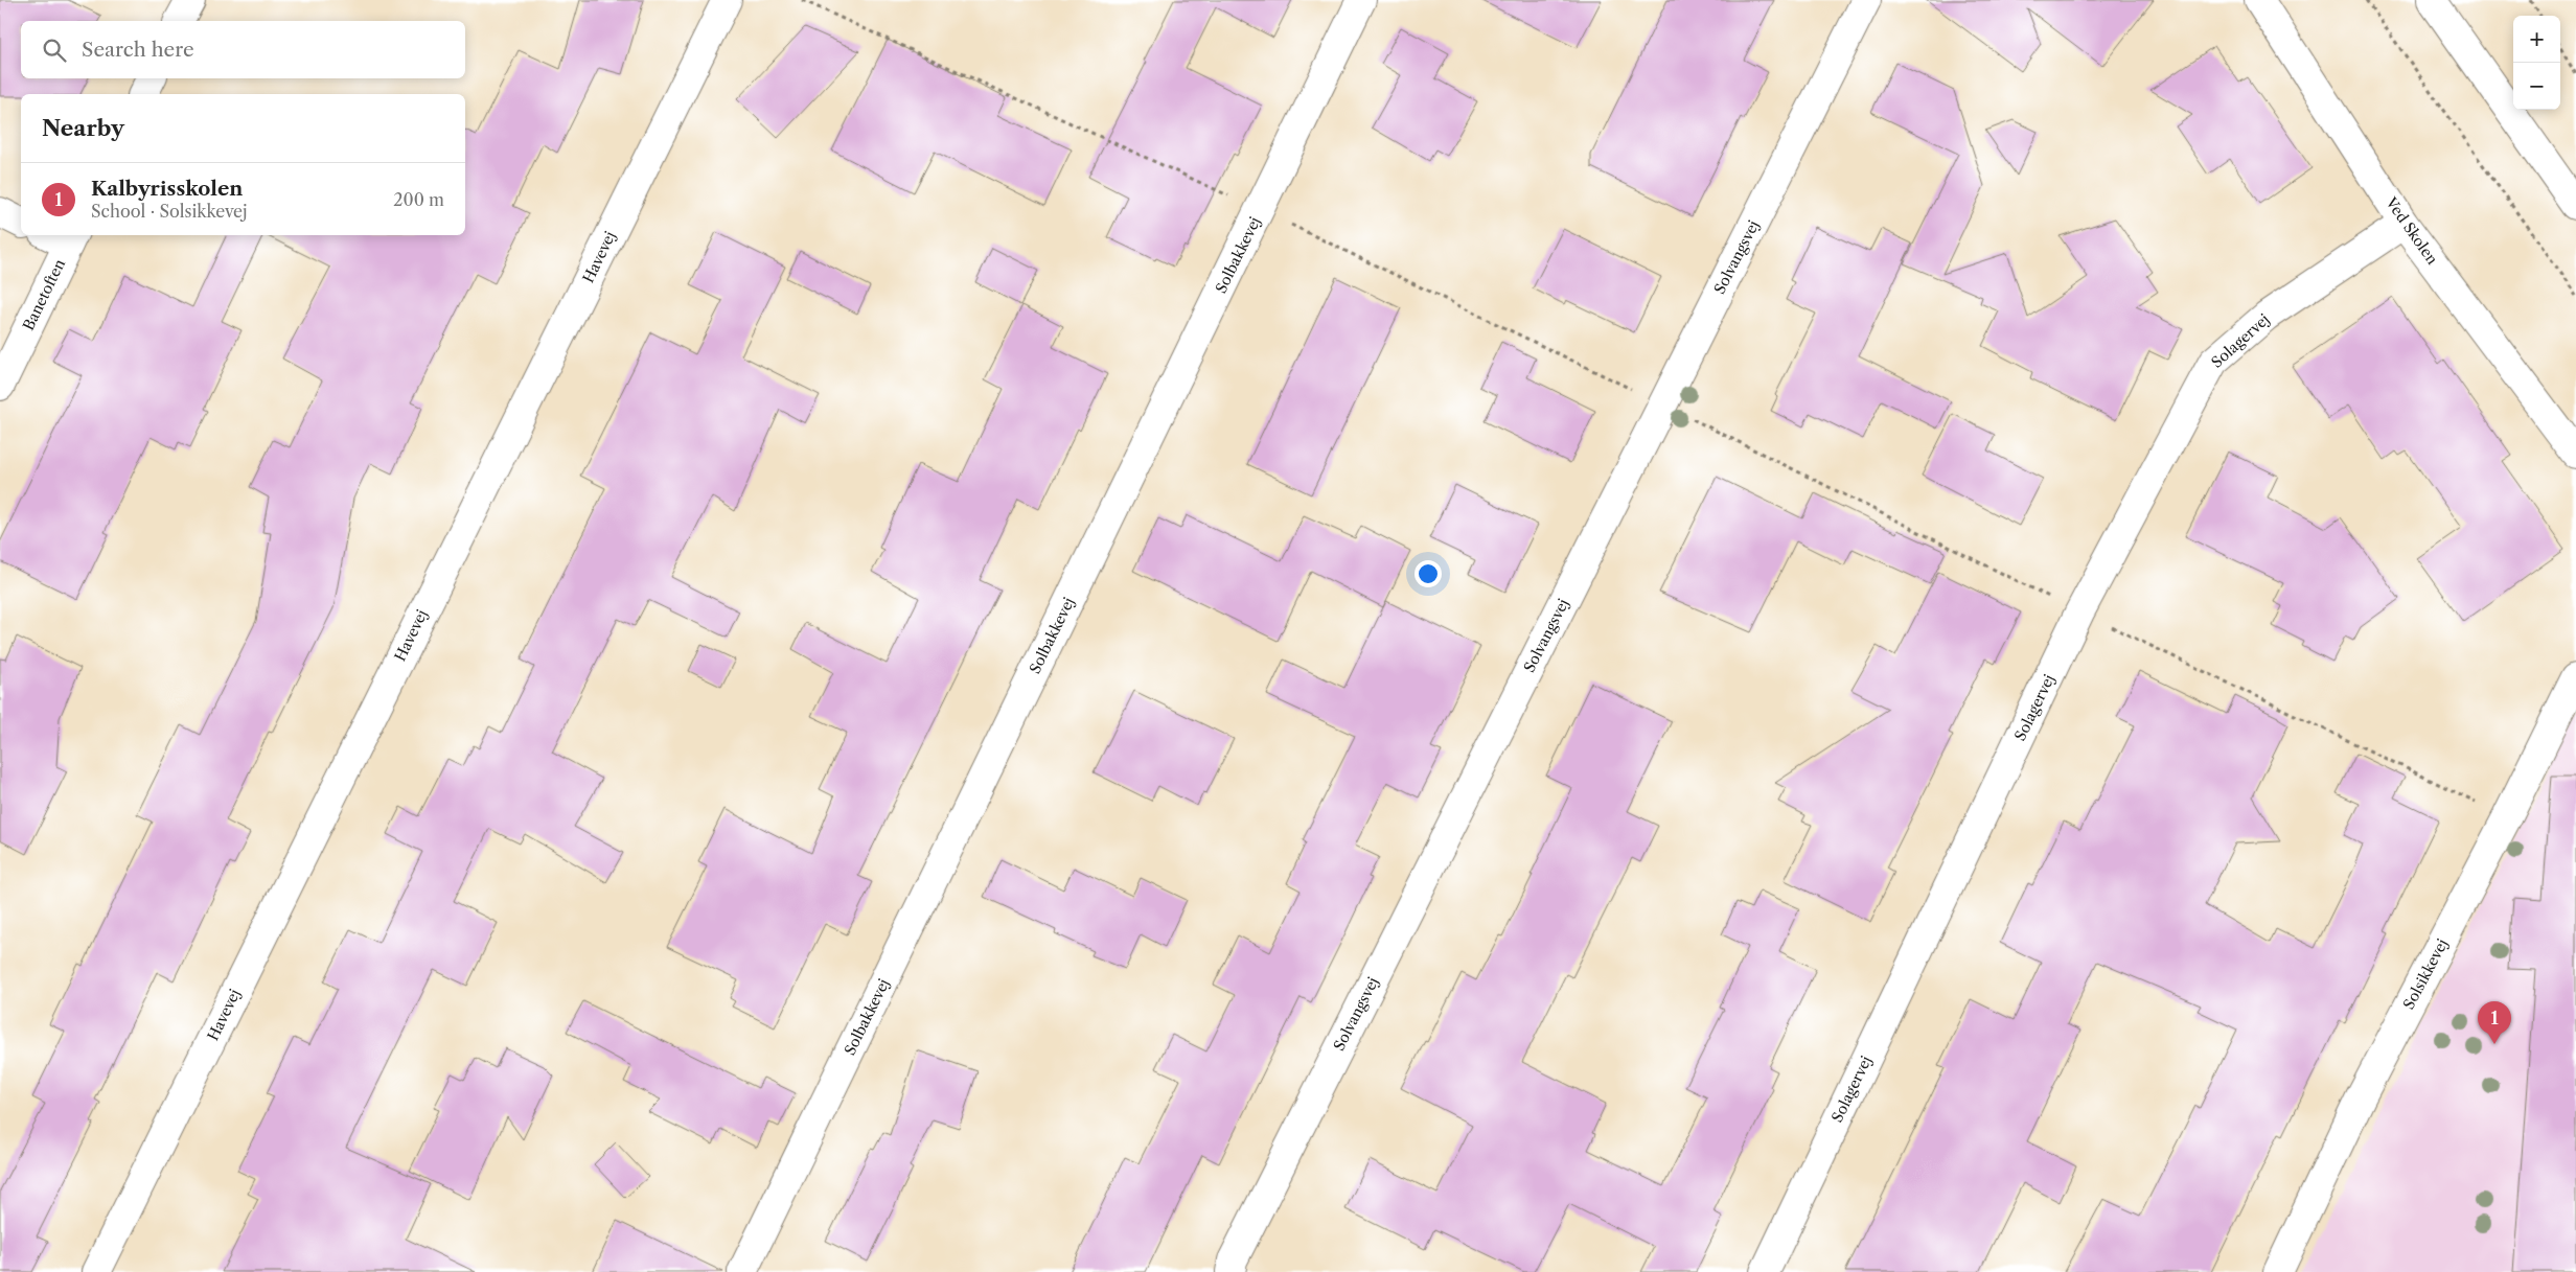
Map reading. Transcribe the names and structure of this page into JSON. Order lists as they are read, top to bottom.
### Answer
{
  "streets": {
    "street": [
      "Ved Skolen",
      "Solbakkevej",
      "Havevej",
      "Solvangsvej",
      "Banetoften",
      "Solagervej",
      "Solsikkevej"
    ]
  },
  "crossings": [
    ["Ved Skolen", "Solagervej"]
  ],
  "page": {
    "map_buttons": ["+", "−"],
    "search": "Search here",
    "heading": "Nearby",
    "list": [
      {
        "mark": "1",
        "name": "Kalbyrisskolen",
        "note": "School · Solsikkevej",
        "value": "200 m"
      }
    ],
    "pins": "1"
  }
}
